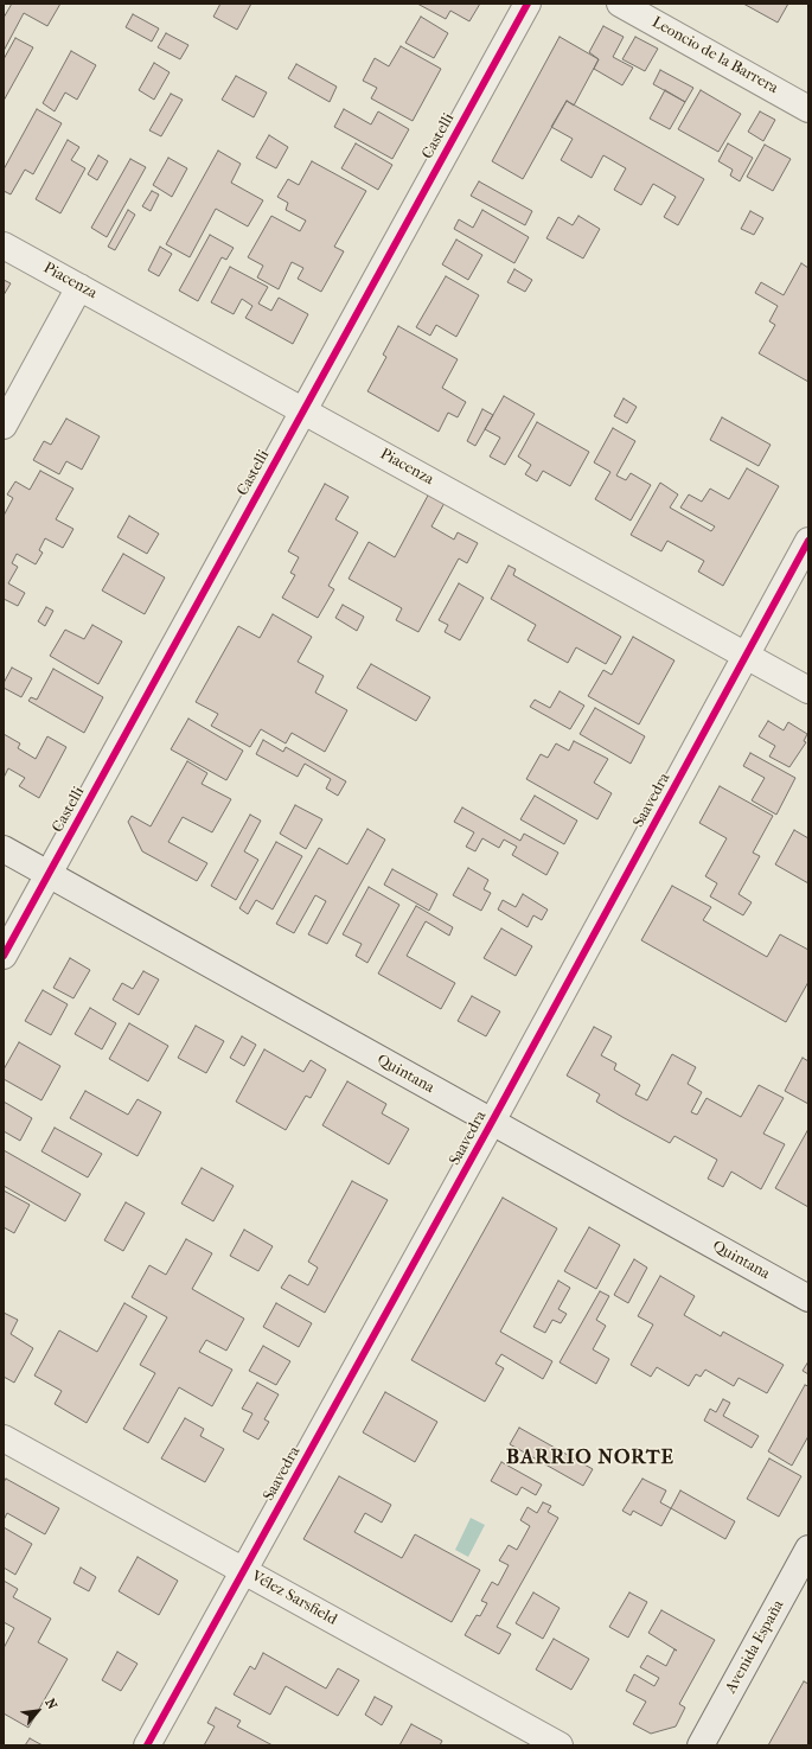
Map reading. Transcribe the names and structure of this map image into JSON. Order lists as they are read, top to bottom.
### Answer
{
  "streets": {
    "main road": ["Quintana", "Avenida España"],
    "street": [
      "Leoncio de la Barrera",
      "Castelli",
      "Piacenza",
      "Saavedra",
      "Vélez Sarsfield"
    ]
  },
  "crossings": [
    ["Castelli", "Piacenza"],
    ["Castelli", "Quintana"],
    ["Piacenza", "Saavedra"],
    ["Saavedra", "Quintana"],
    ["Saavedra", "Vélez Sarsfield"]
  ],
  "districts": ["BARRIO NORTE"],
  "north": "top right"
}
